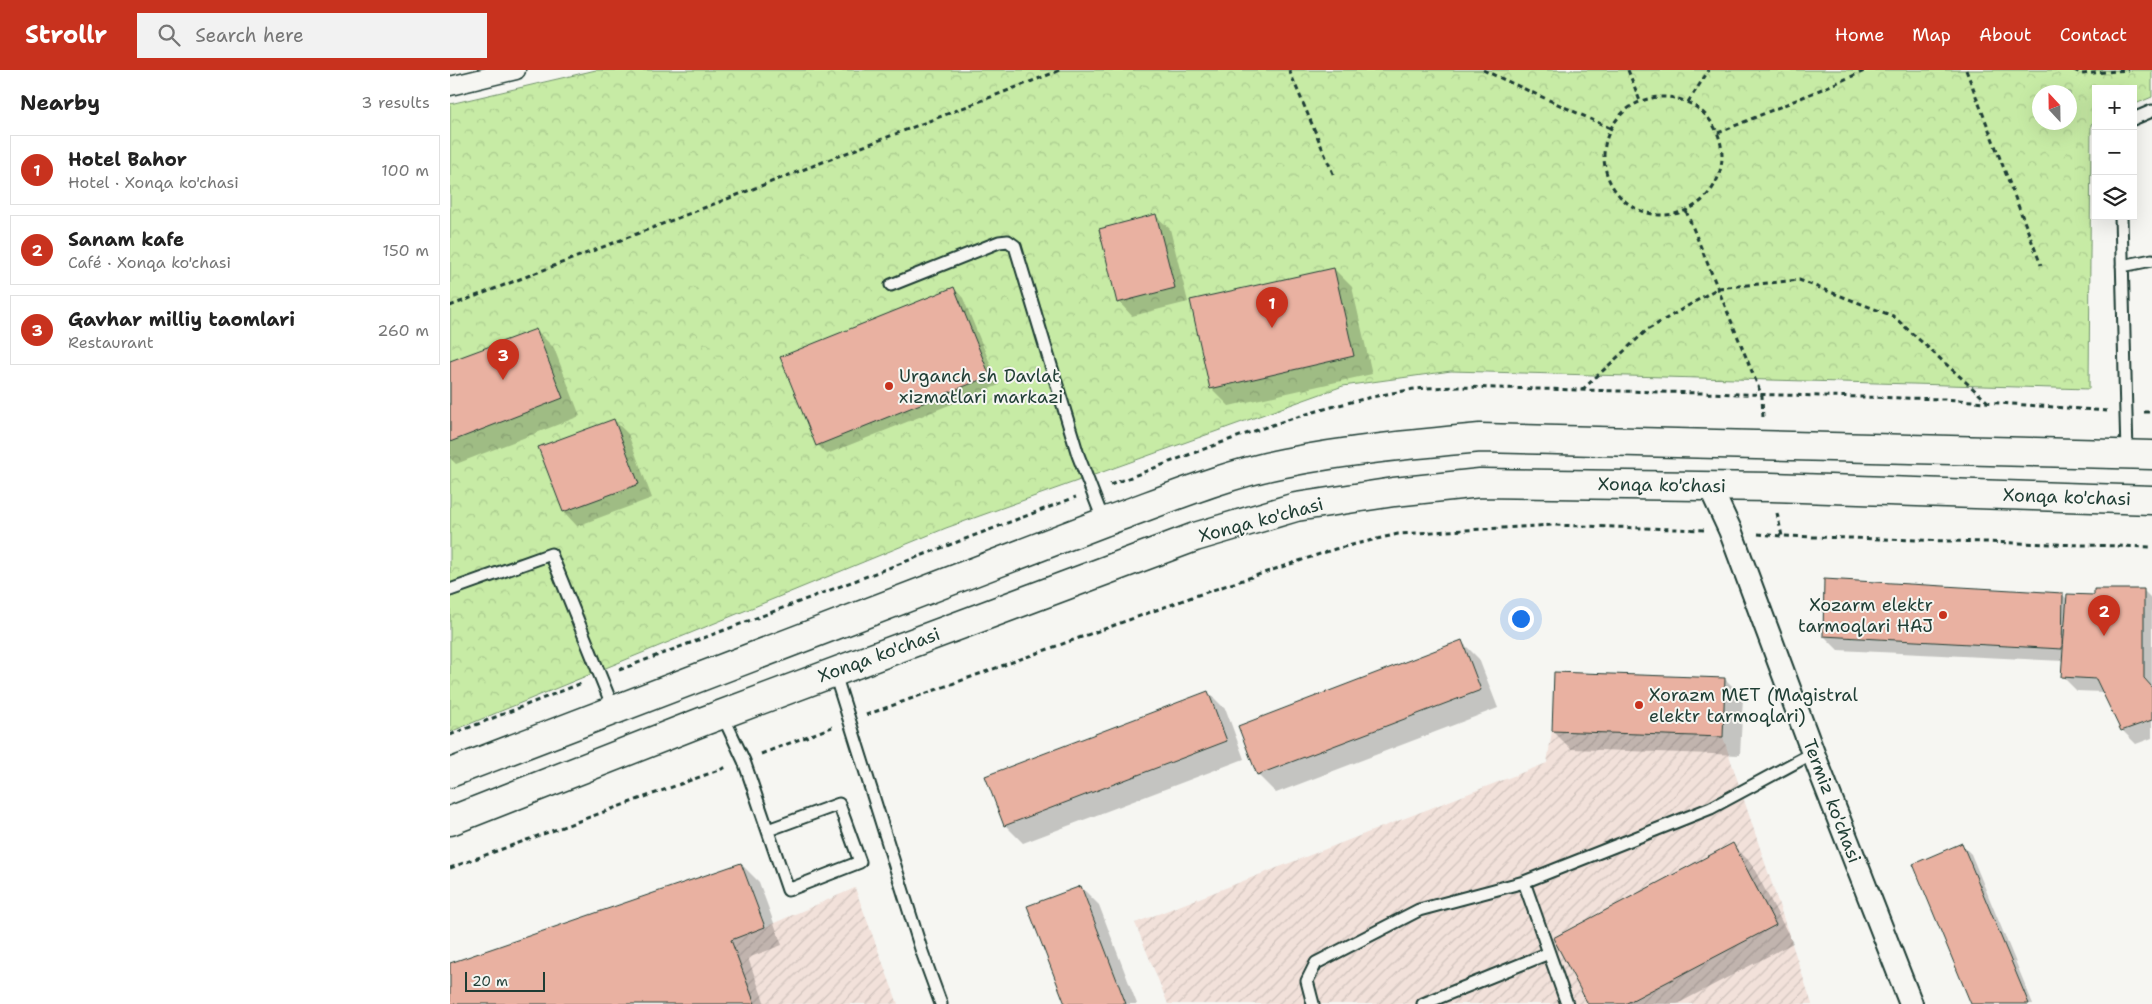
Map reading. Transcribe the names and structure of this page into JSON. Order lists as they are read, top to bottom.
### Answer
{
  "streets": {
    "main road": ["Xonqa ko'chasi"],
    "street": ["Termiz ko'chasi"]
  },
  "crossings": [
    ["Xonqa ko'chasi", "Termiz ko'chasi"]
  ],
  "places": ["Urganch sh Davlat xizmatlari markazi", "Xozarm elektr tarmoqlari HAJ", "Xorazm MET (Magistral elektr tarmoqlari)"],
  "scale_bar": "20 m",
  "north": "top",
  "page": {
    "header": "Strollr",
    "search": "Search here",
    "nav": [
      "Home",
      "Map",
      "About",
      "Contact"
    ],
    "heading": ["Nearby", "3 results"],
    "map_buttons": ["+", "−"],
    "list": [
      {
        "mark": "1",
        "name": "Hotel Bahor",
        "note": "Hotel · Xonqa ko'chasi",
        "value": "100 m"
      },
      {
        "mark": "2",
        "name": "Sanam kafe",
        "note": "Café · Xonqa ko'chasi",
        "value": "150 m"
      },
      {
        "mark": "3",
        "name": "Gavhar milliy taomlari",
        "note": "Restaurant",
        "value": "260 m"
      }
    ],
    "pins": ["1", "3", "2"],
    "scale": "20 m"
  }
}
